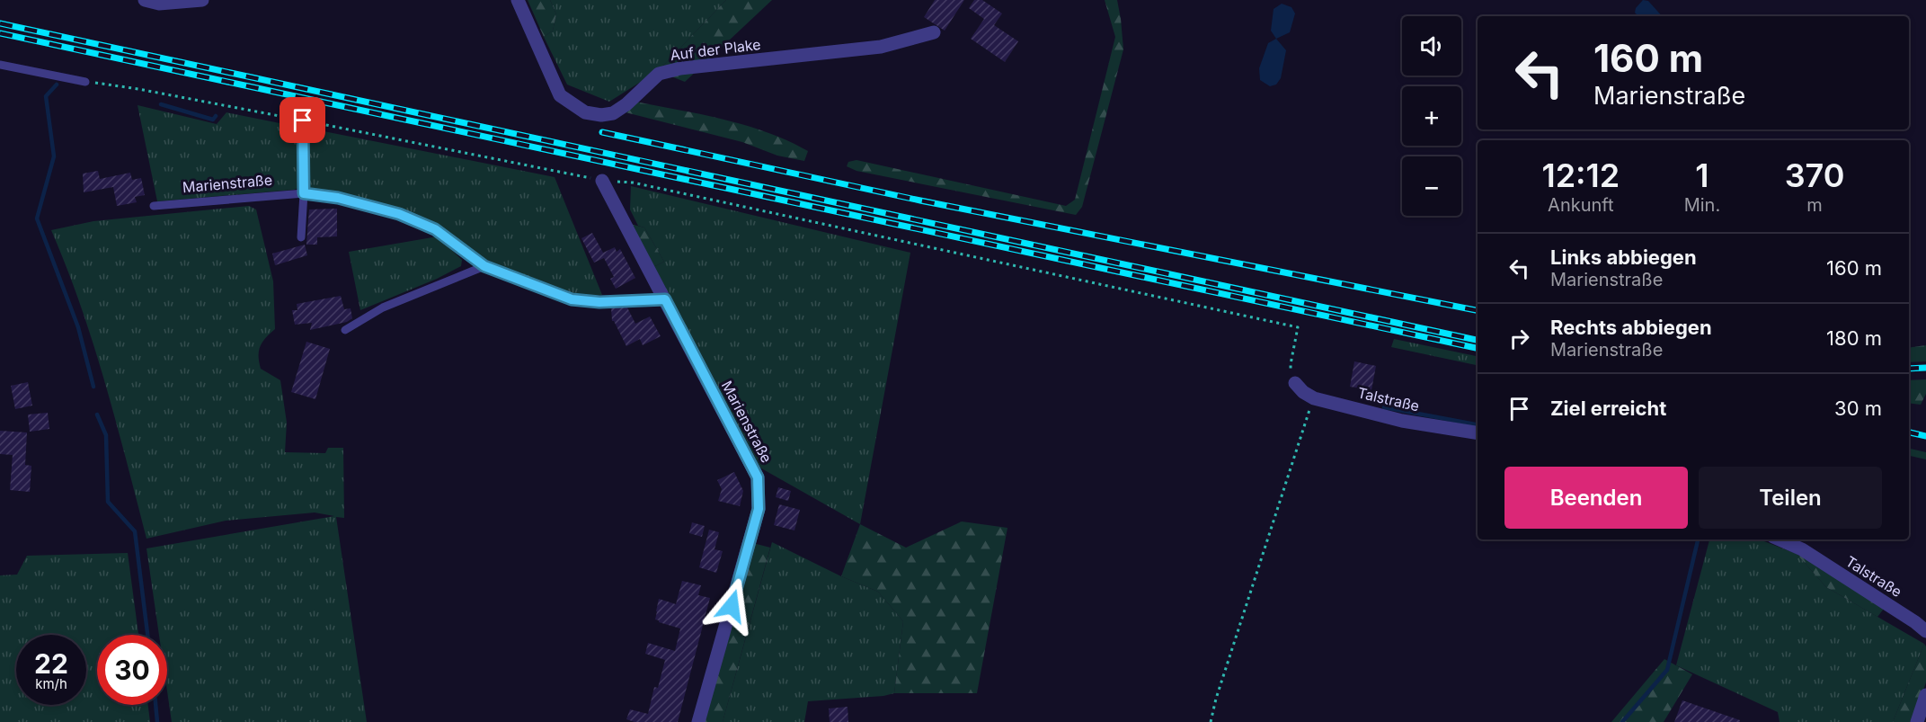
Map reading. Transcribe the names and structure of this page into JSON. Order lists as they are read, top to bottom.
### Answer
{
  "streets": {
    "street": ["Auf der Plake", "Marienstraße", "Talstraße"]
  },
  "page": {
    "map_buttons": ["+", "−"],
    "turn": ["160 m", "Marienstraße"],
    "eta": [
      "12:12",
      "Ankunft",
      "1",
      "Min.",
      "370",
      "m"
    ],
    "list": [
      {
        "name": "Links abbiegen",
        "note": "Marienstraße",
        "value": "160 m"
      },
      {
        "name": "Rechts abbiegen",
        "note": "Marienstraße",
        "value": "180 m"
      },
      {
        "name": "Ziel erreicht",
        "value": "30 m"
      }
    ],
    "buttons": ["Beenden", "Teilen"],
    "speed": "22 km/h",
    "limit": "30"
  }
}
